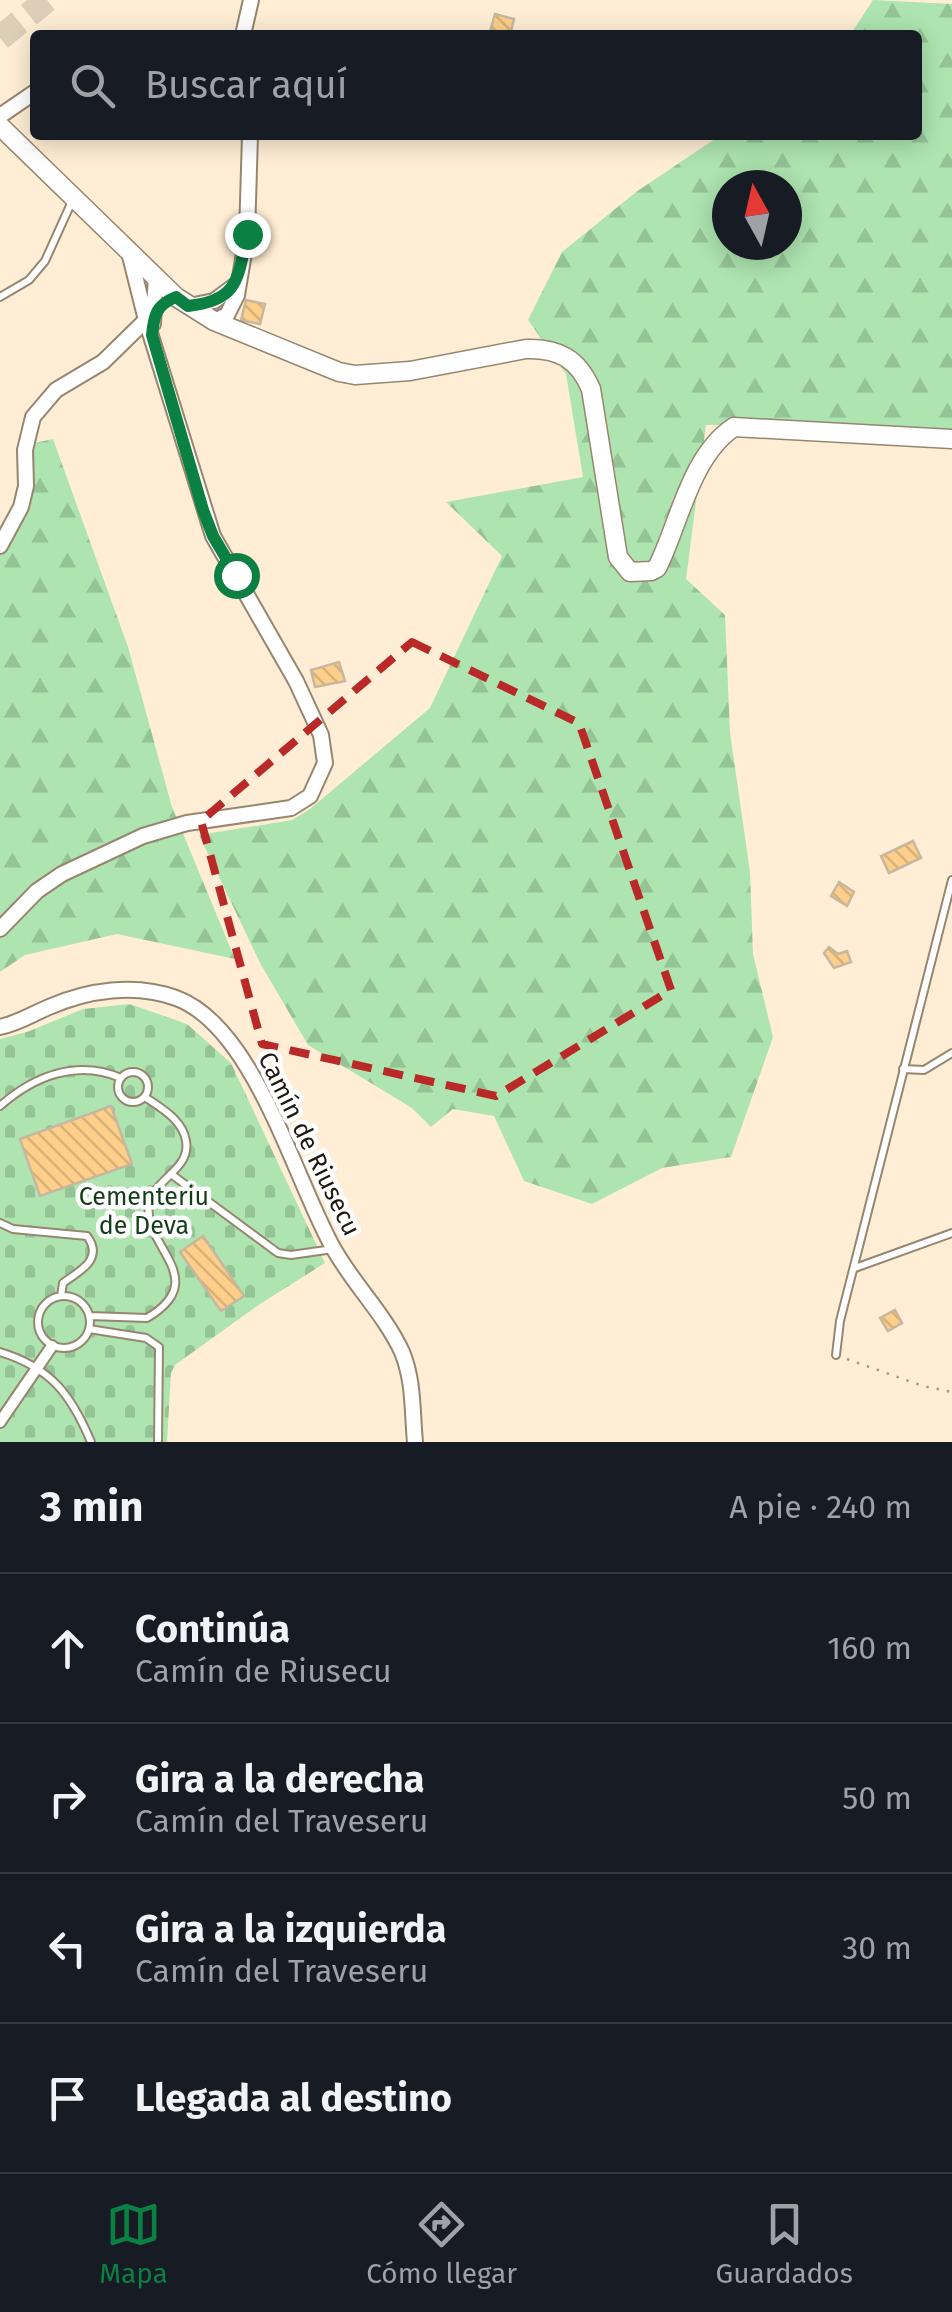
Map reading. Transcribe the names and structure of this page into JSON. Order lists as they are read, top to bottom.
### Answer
{
  "streets": {
    "street": ["Camín de Riusecu"]
  },
  "parks": ["Cementeriu de Deva"],
  "north": "top",
  "page": {
    "search": "Buscar aquí",
    "heading": ["3 min", "A pie · 240 m"],
    "list": [
      ["Continúa", "Camín de Riusecu", "160 m"],
      ["Gira a la derecha", "Camín del Traveseru", "50 m"],
      ["Gira a la izquierda", "Camín del Traveseru", "30 m"],
      "Llegada al destino"
    ],
    "nav": ["Mapa", "Cómo llegar", "Guardados"]
  }
}
